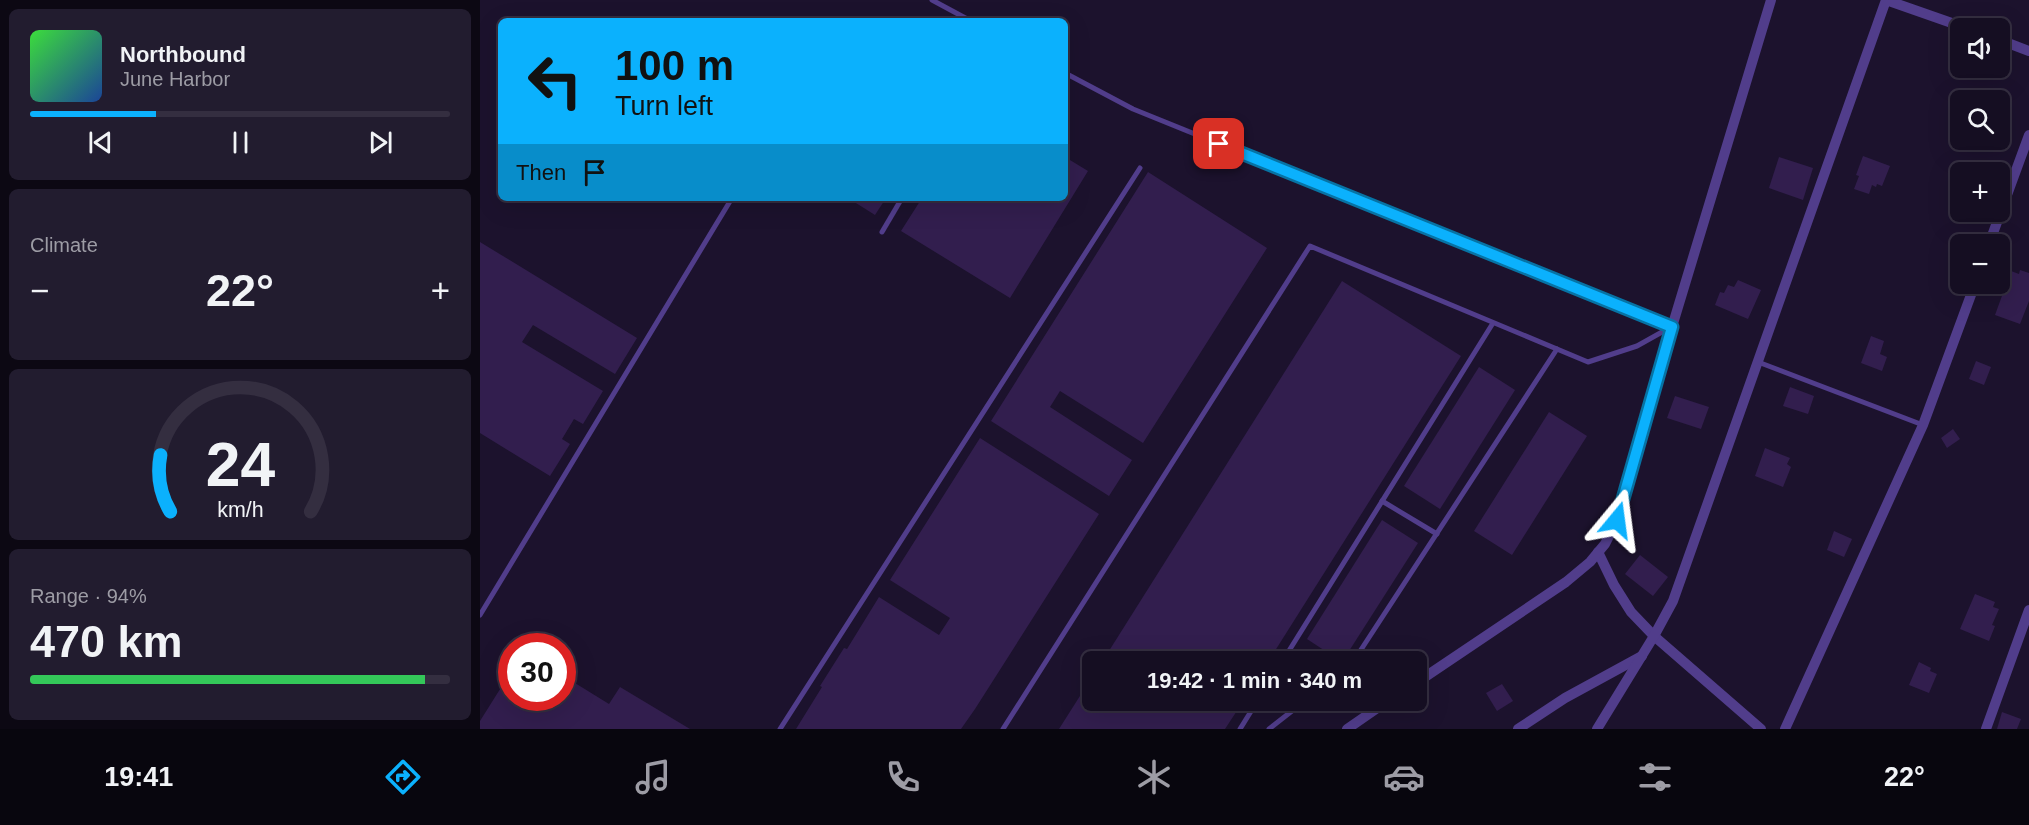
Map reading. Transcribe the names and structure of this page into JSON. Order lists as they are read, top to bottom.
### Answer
{
  "page": {
    "map_buttons": ["+", "−"],
    "turn": ["100 m", "Turn left"],
    "song": ["Northbound", "June Harbor"],
    "then": "Then",
    "tile": [
      "Climate",
      ["Range · 94%", "470 km"]
    ],
    "heat": ["−", "22°", "+"],
    "limit": "30",
    "trip": "19:42 · 1 min · 340 m",
    "tabs": ["19:41", "22°"],
    "gauge": ["24", "km/h"]
  }
}
